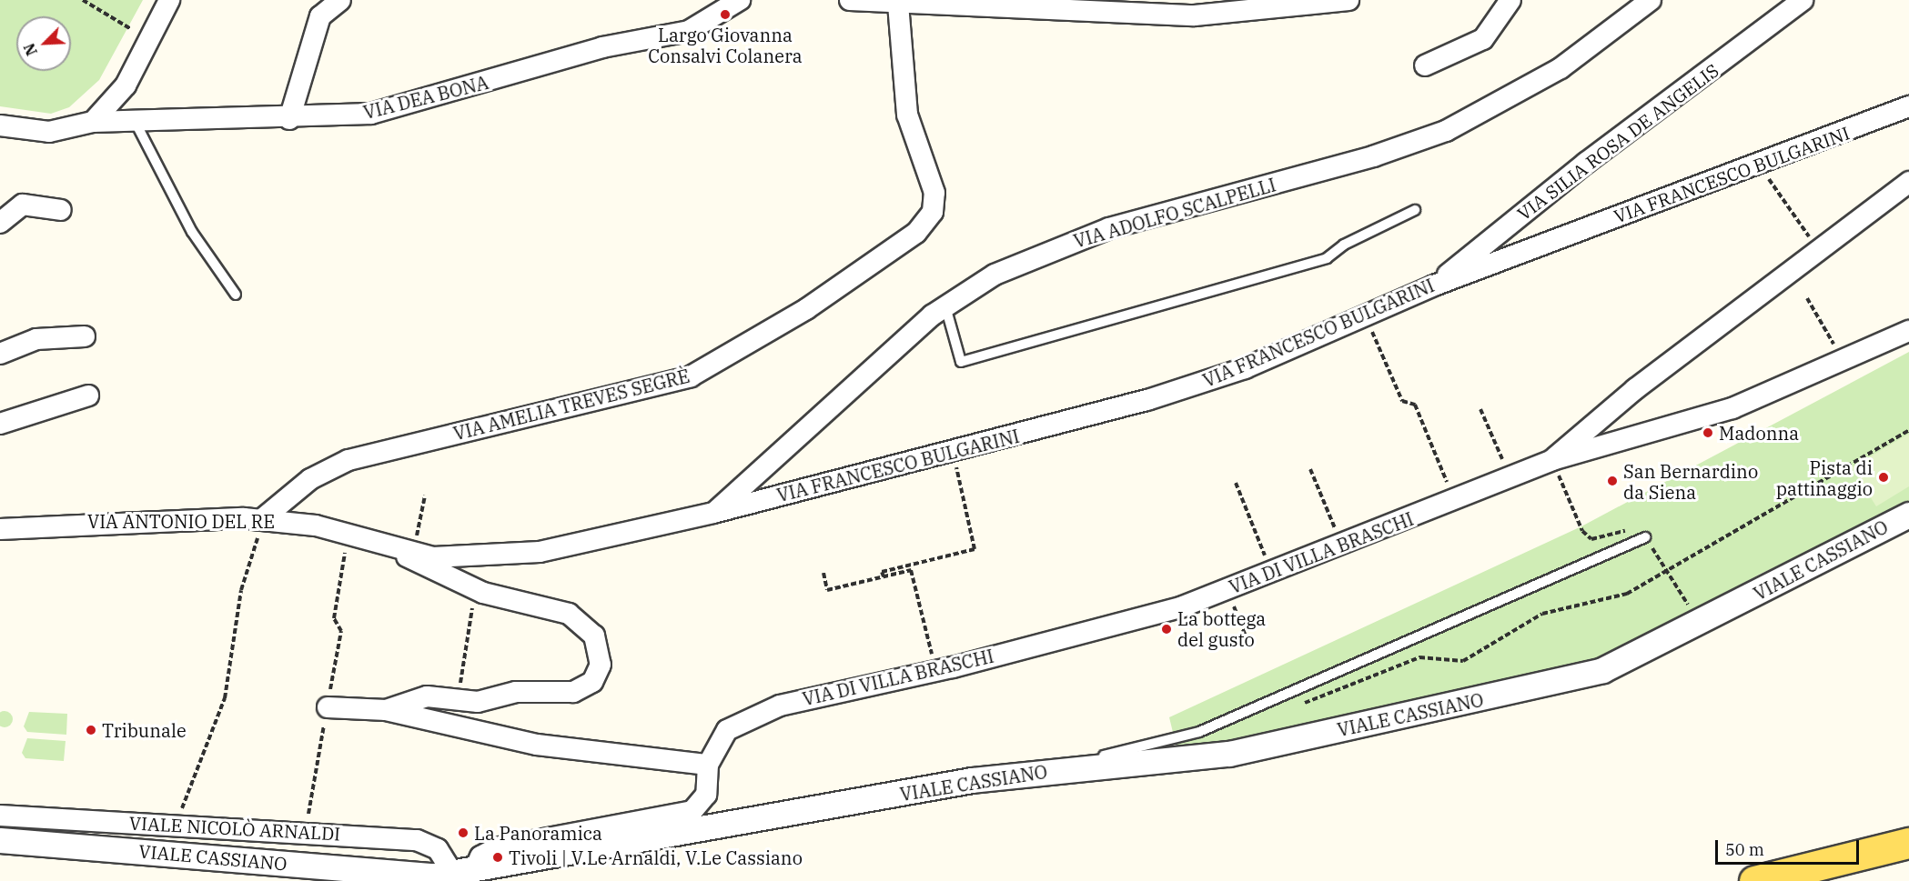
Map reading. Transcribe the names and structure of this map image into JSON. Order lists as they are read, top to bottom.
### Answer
{
  "streets": {
    "street": [
      "VIA DEA BONA",
      "VIA SILIA ROSA DE ANGELIS",
      "VIA FRANCESCO BULGARINI",
      "VIA ADOLFO SCALPELLI",
      "VIA AMELIA TREVES SEGRÈ",
      "VIA ANTONIO DEL RE",
      "VIA DI VILLA BRASCHI",
      "VIALE CASSIANO",
      "VIALE NICOLÒ ARNALDI"
    ]
  },
  "crossings": [
    ["VIA SILIA ROSA DE ANGELIS", "VIA FRANCESCO BULGARINI"],
    ["VIA FRANCESCO BULGARINI", "VIA ADOLFO SCALPELLI"],
    ["VIA FRANCESCO BULGARINI", "VIA ANTONIO DEL RE"],
    ["VIA ADOLFO SCALPELLI", "VIA ANTONIO DEL RE"],
    ["VIA AMELIA TREVES SEGRÈ", "VIA ANTONIO DEL RE"],
    ["VIALE CASSIANO", "VIALE NICOLÒ ARNALDI"]
  ],
  "places": [
    "Largo Giovanna Consalvi Colanera",
    "Madonna",
    "Pista di pattinaggio",
    "San Bernardino da Siena",
    "La bottega del gusto",
    "Tribunale",
    "La Panoramica",
    "Tivoli | V.Le Arnaldi, V.Le Cassiano"
  ],
  "scale_bar": "50 m",
  "north": "bottom left"
}
